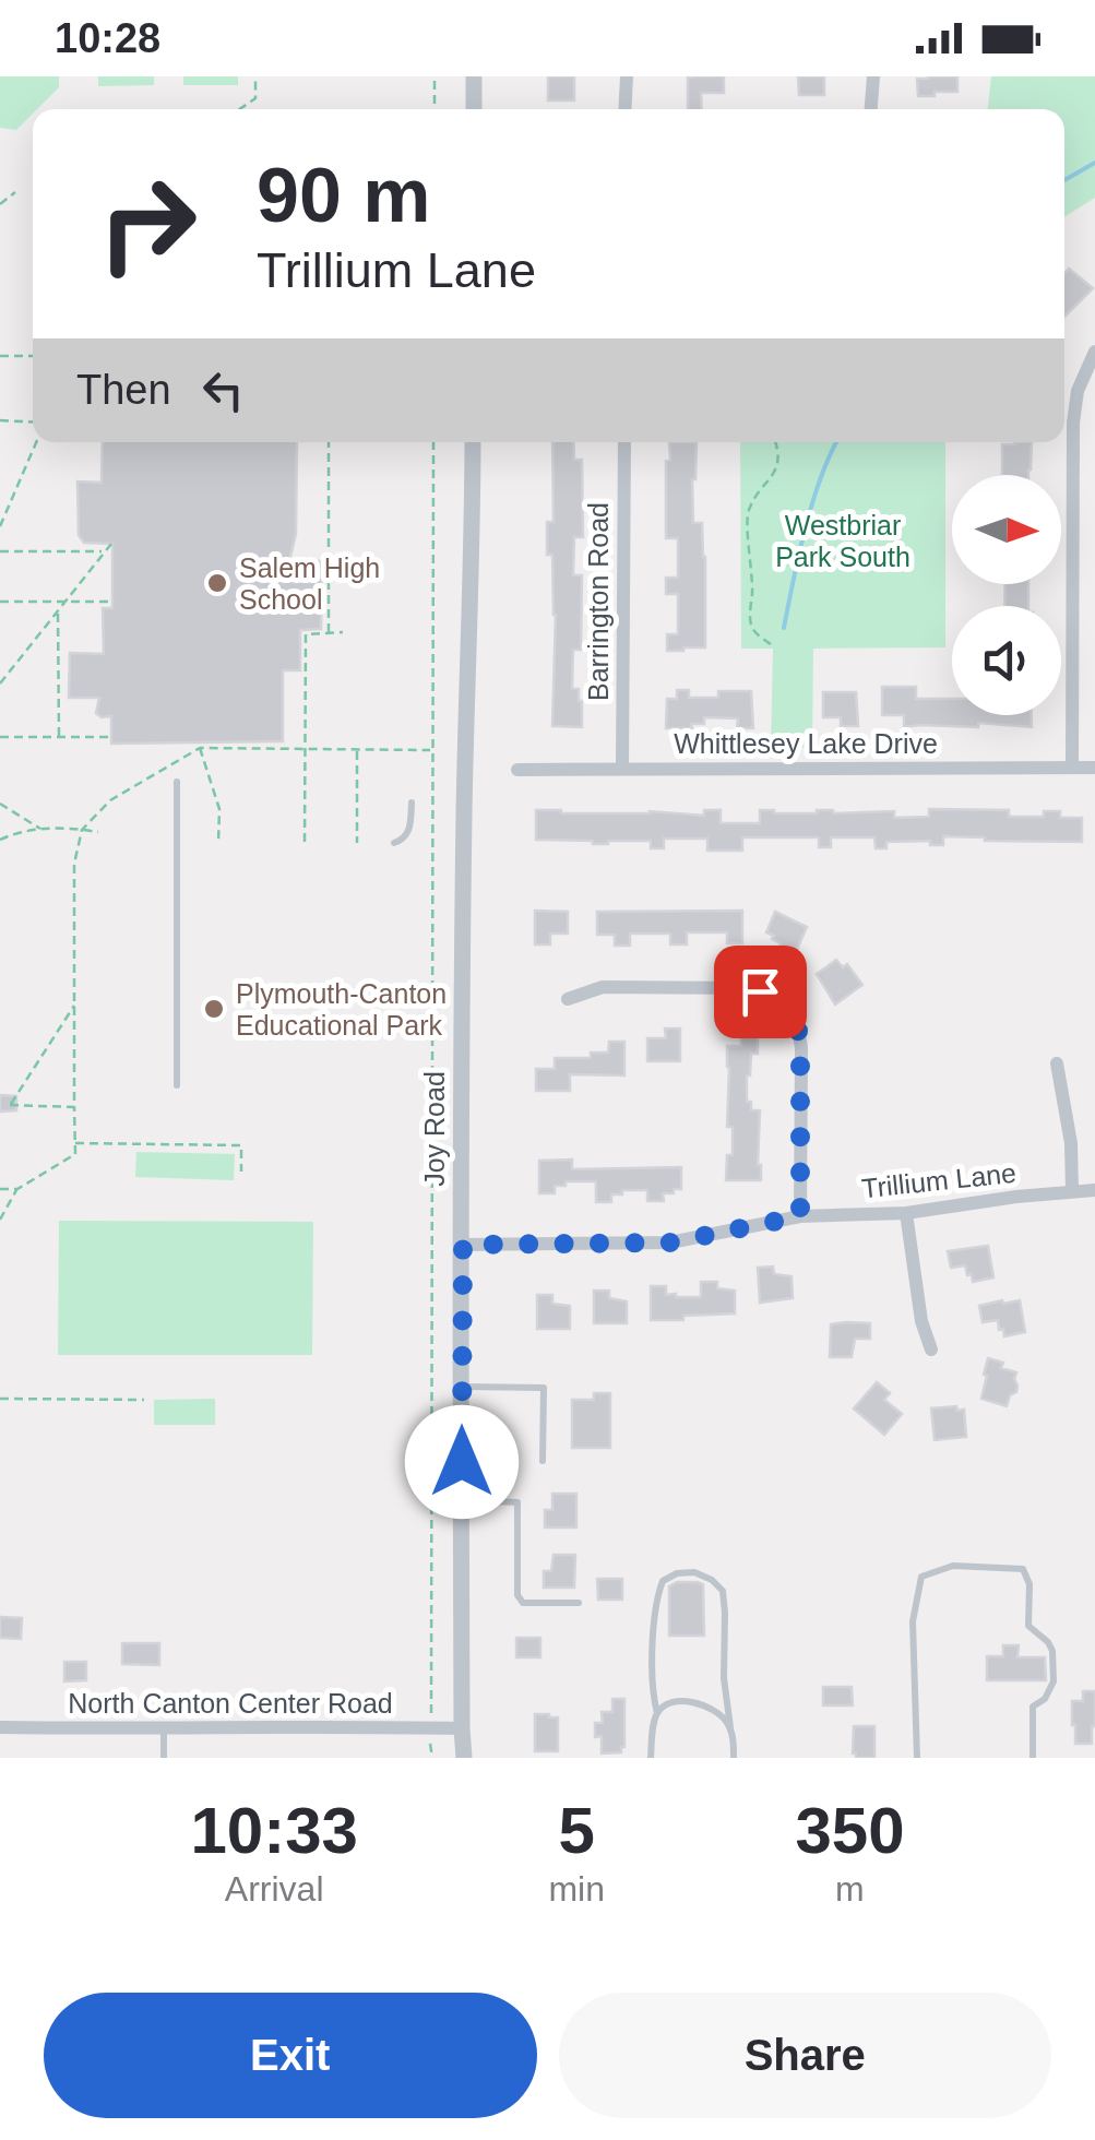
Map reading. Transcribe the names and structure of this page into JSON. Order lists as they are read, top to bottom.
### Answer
{
  "streets": {
    "street": [
      "Barrington Road",
      "Whittlesey Lake Drive",
      "Joy Road",
      "Trillium Lane",
      "North Canton Center Road"
    ]
  },
  "crossings": [
    ["Barrington Road", "Whittlesey Lake Drive"],
    ["Joy Road", "Trillium Lane"],
    ["Joy Road", "North Canton Center Road"]
  ],
  "parks": ["Westbriar Park South"],
  "places": ["Salem High School", "Plymouth-Canton Educational Park"],
  "north": "right",
  "page": {
    "status": "10:28",
    "turn": ["90 m", "Trillium Lane"],
    "then": "Then",
    "eta": [
      "10:33",
      "Arrival",
      "5",
      "min",
      "350",
      "m"
    ],
    "buttons": ["Exit", "Share"]
  }
}
